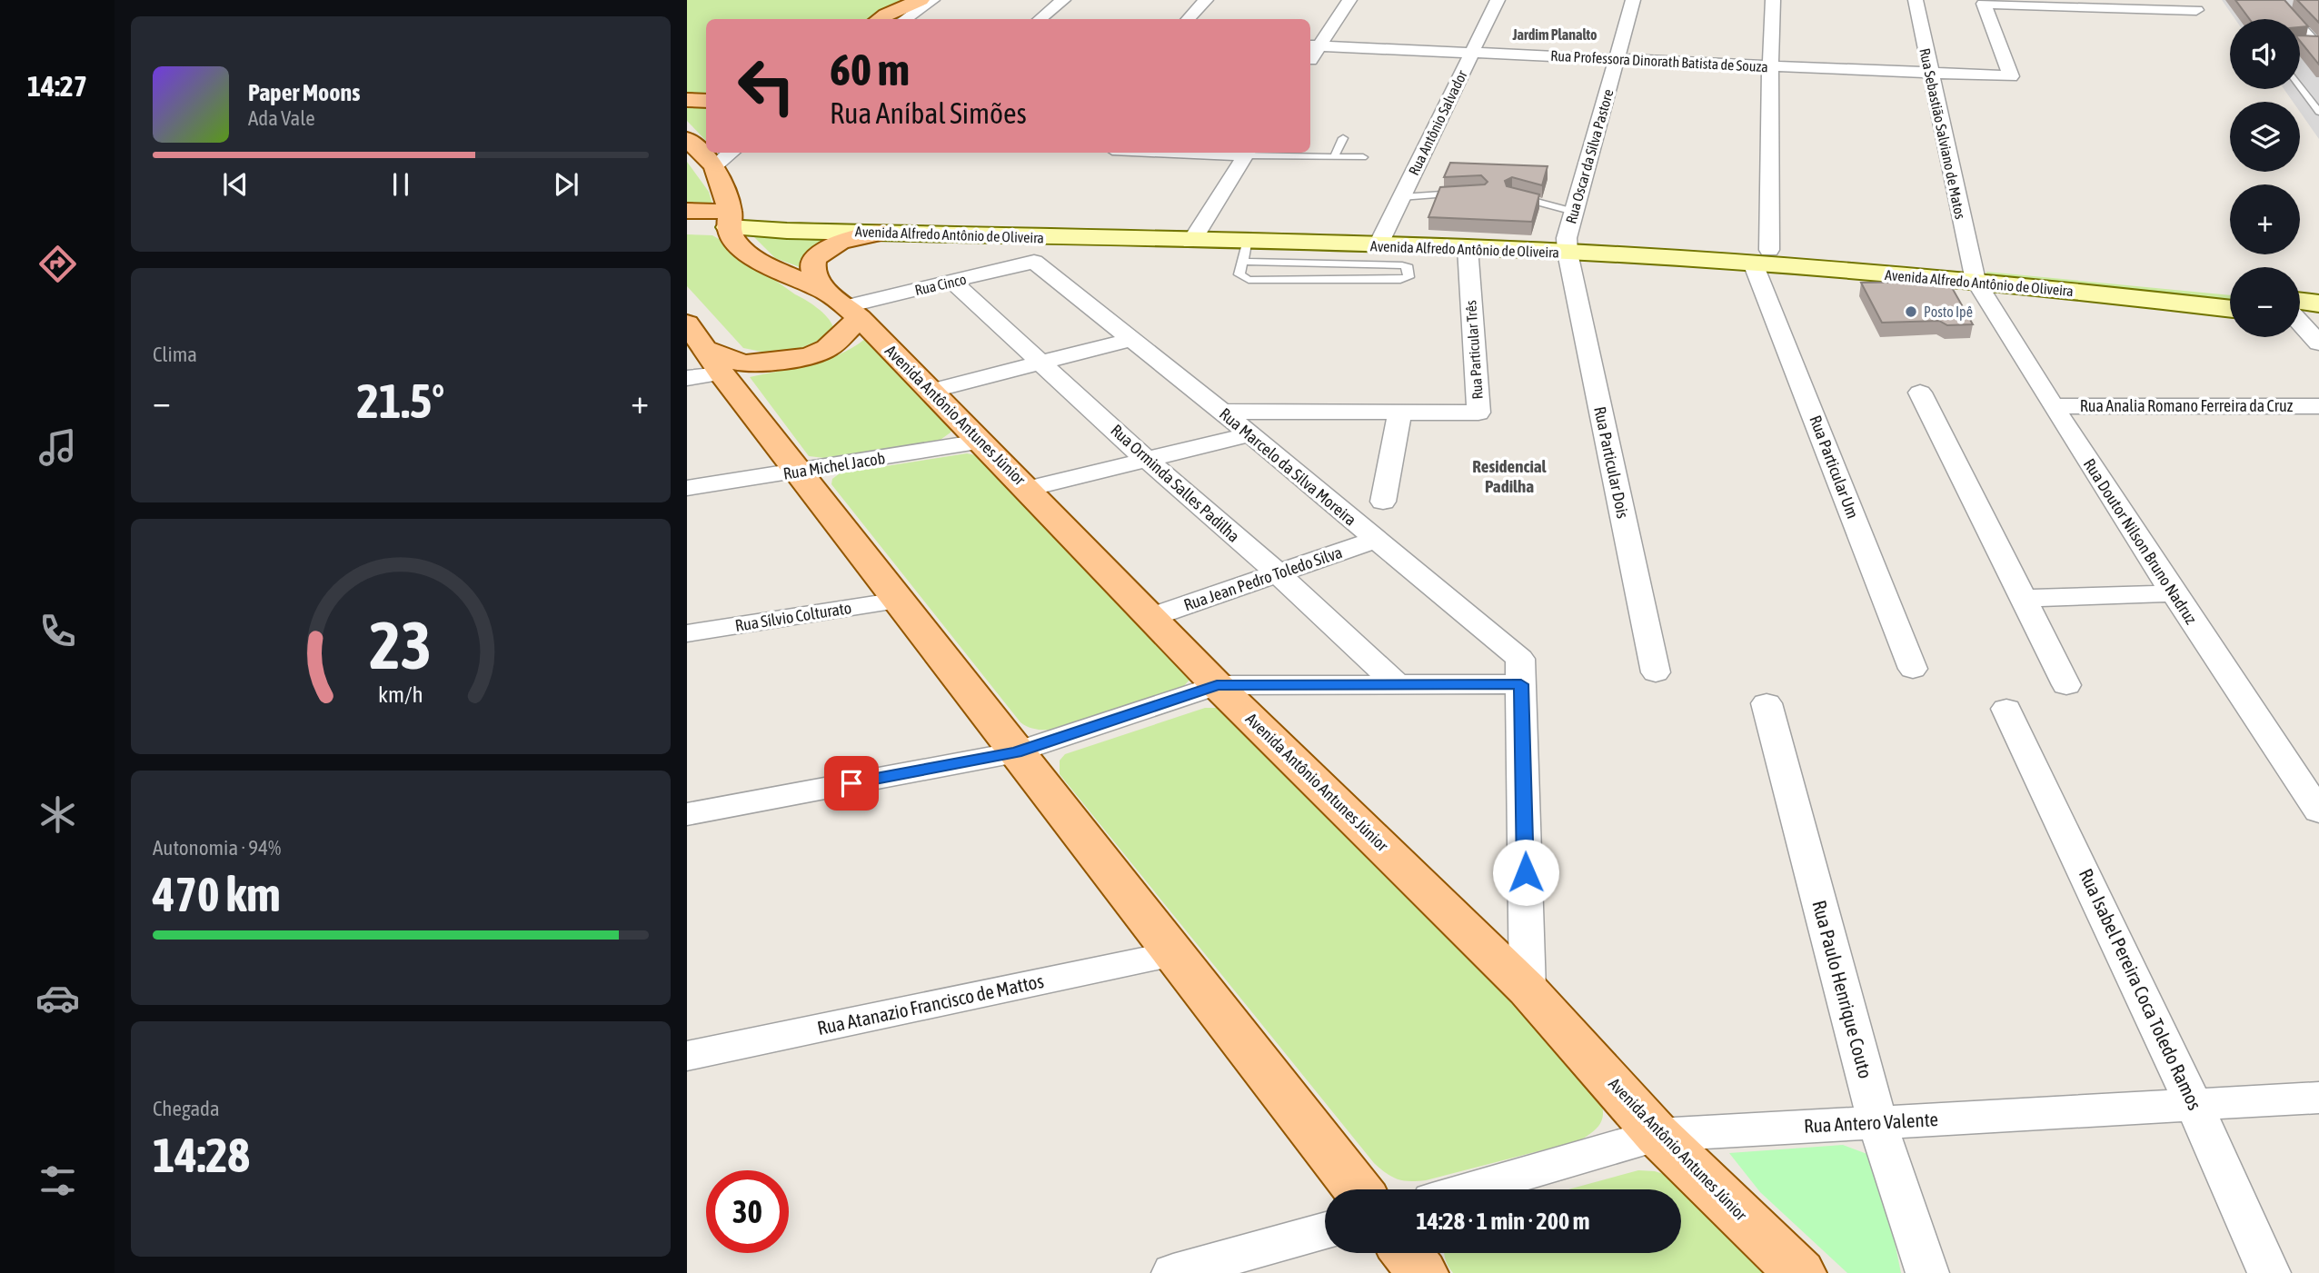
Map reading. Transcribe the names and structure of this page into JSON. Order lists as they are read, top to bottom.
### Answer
{
  "streets": {
    "main road": ["Avenida Alfredo Antônio de Oliveira", "Avenida Antônio Antunes Júnior"],
    "street": [
      "Rua Professora Dinorath Batista de Souza",
      "Rua Antônio Salvador",
      "Rua Sebastião Salviano de Matos",
      "Rua Oscar da Silva Pastore",
      "Rua Cinco",
      "Rua Particular Três",
      "Rua Analia Romano Ferreira da Cruz",
      "Rua Particular Dois",
      "Rua Michel Jacob",
      "Rua Marcelo da Silva Moreira",
      "Rua Particular Um",
      "Rua Orminda Salles Padilha",
      "Rua Doutor Nilson Bruno Nadruz",
      "Rua Jean Pedro Toledo Silva",
      "Rua Sílvio Colturato",
      "Rua Paulo Henrique Couto",
      "Rua Isabel Pereira Coca Toledo Ramos",
      "Rua Atanazio Francisco de Mattos",
      "Rua Antero Valente"
    ]
  },
  "crossings": [
    ["Rua Professora Dinorath Batista de Souza", "Rua Antônio Salvador"],
    ["Rua Professora Dinorath Batista de Souza", "Rua Sebastião Salviano de Matos"],
    ["Rua Professora Dinorath Batista de Souza", "Rua Oscar da Silva Pastore"],
    ["Rua Antônio Salvador", "Avenida Alfredo Antônio de Oliveira"],
    ["Rua Sebastião Salviano de Matos", "Avenida Alfredo Antônio de Oliveira"],
    ["Rua Sebastião Salviano de Matos", "Rua Doutor Nilson Bruno Nadruz"],
    ["Rua Oscar da Silva Pastore", "Avenida Alfredo Antônio de Oliveira"],
    ["Rua Oscar da Silva Pastore", "Rua Particular Dois"],
    ["Avenida Alfredo Antônio de Oliveira", "Rua Particular Três"],
    ["Avenida Alfredo Antônio de Oliveira", "Avenida Antônio Antunes Júnior"],
    ["Avenida Alfredo Antônio de Oliveira", "Rua Particular Dois"],
    ["Avenida Alfredo Antônio de Oliveira", "Rua Particular Um"],
    ["Avenida Alfredo Antônio de Oliveira", "Rua Doutor Nilson Bruno Nadruz"],
    ["Rua Cinco", "Avenida Antônio Antunes Júnior"],
    ["Rua Cinco", "Rua Marcelo da Silva Moreira"],
    ["Rua Cinco", "Rua Orminda Salles Padilha"],
    ["Rua Particular Três", "Rua Marcelo da Silva Moreira"],
    ["Rua Analia Romano Ferreira da Cruz", "Rua Doutor Nilson Bruno Nadruz"],
    ["Avenida Antônio Antunes Júnior", "Rua Michel Jacob"],
    ["Avenida Antônio Antunes Júnior", "Rua Marcelo da Silva Moreira"],
    ["Avenida Antônio Antunes Júnior", "Rua Jean Pedro Toledo Silva"],
    ["Avenida Antônio Antunes Júnior", "Rua Antero Valente"],
    ["Rua Marcelo da Silva Moreira", "Rua Jean Pedro Toledo Silva"],
    ["Rua Orminda Salles Padilha", "Rua Jean Pedro Toledo Silva"],
    ["Rua Paulo Henrique Couto", "Rua Antero Valente"],
    ["Rua Isabel Pereira Coca Toledo Ramos", "Rua Antero Valente"]
  ],
  "districts": ["Jardim Planalto", "Residencial Padilha"],
  "places": ["Posto Ipê"],
  "page": {
    "tabs": "14:27",
    "map_buttons": ["+", "−"],
    "turn": ["60 m", "Rua Aníbal Simões"],
    "song": ["Paper Moons", "Ada Vale"],
    "tile": [
      "Clima",
      ["Autonomia · 94%", "470 km"],
      ["Chegada", "14:28"]
    ],
    "heat": ["−", "21.5°", "+"],
    "limit": "30",
    "trip": "14:28 · 1 min · 200 m",
    "gauge": ["23", "km/h"]
  }
}
